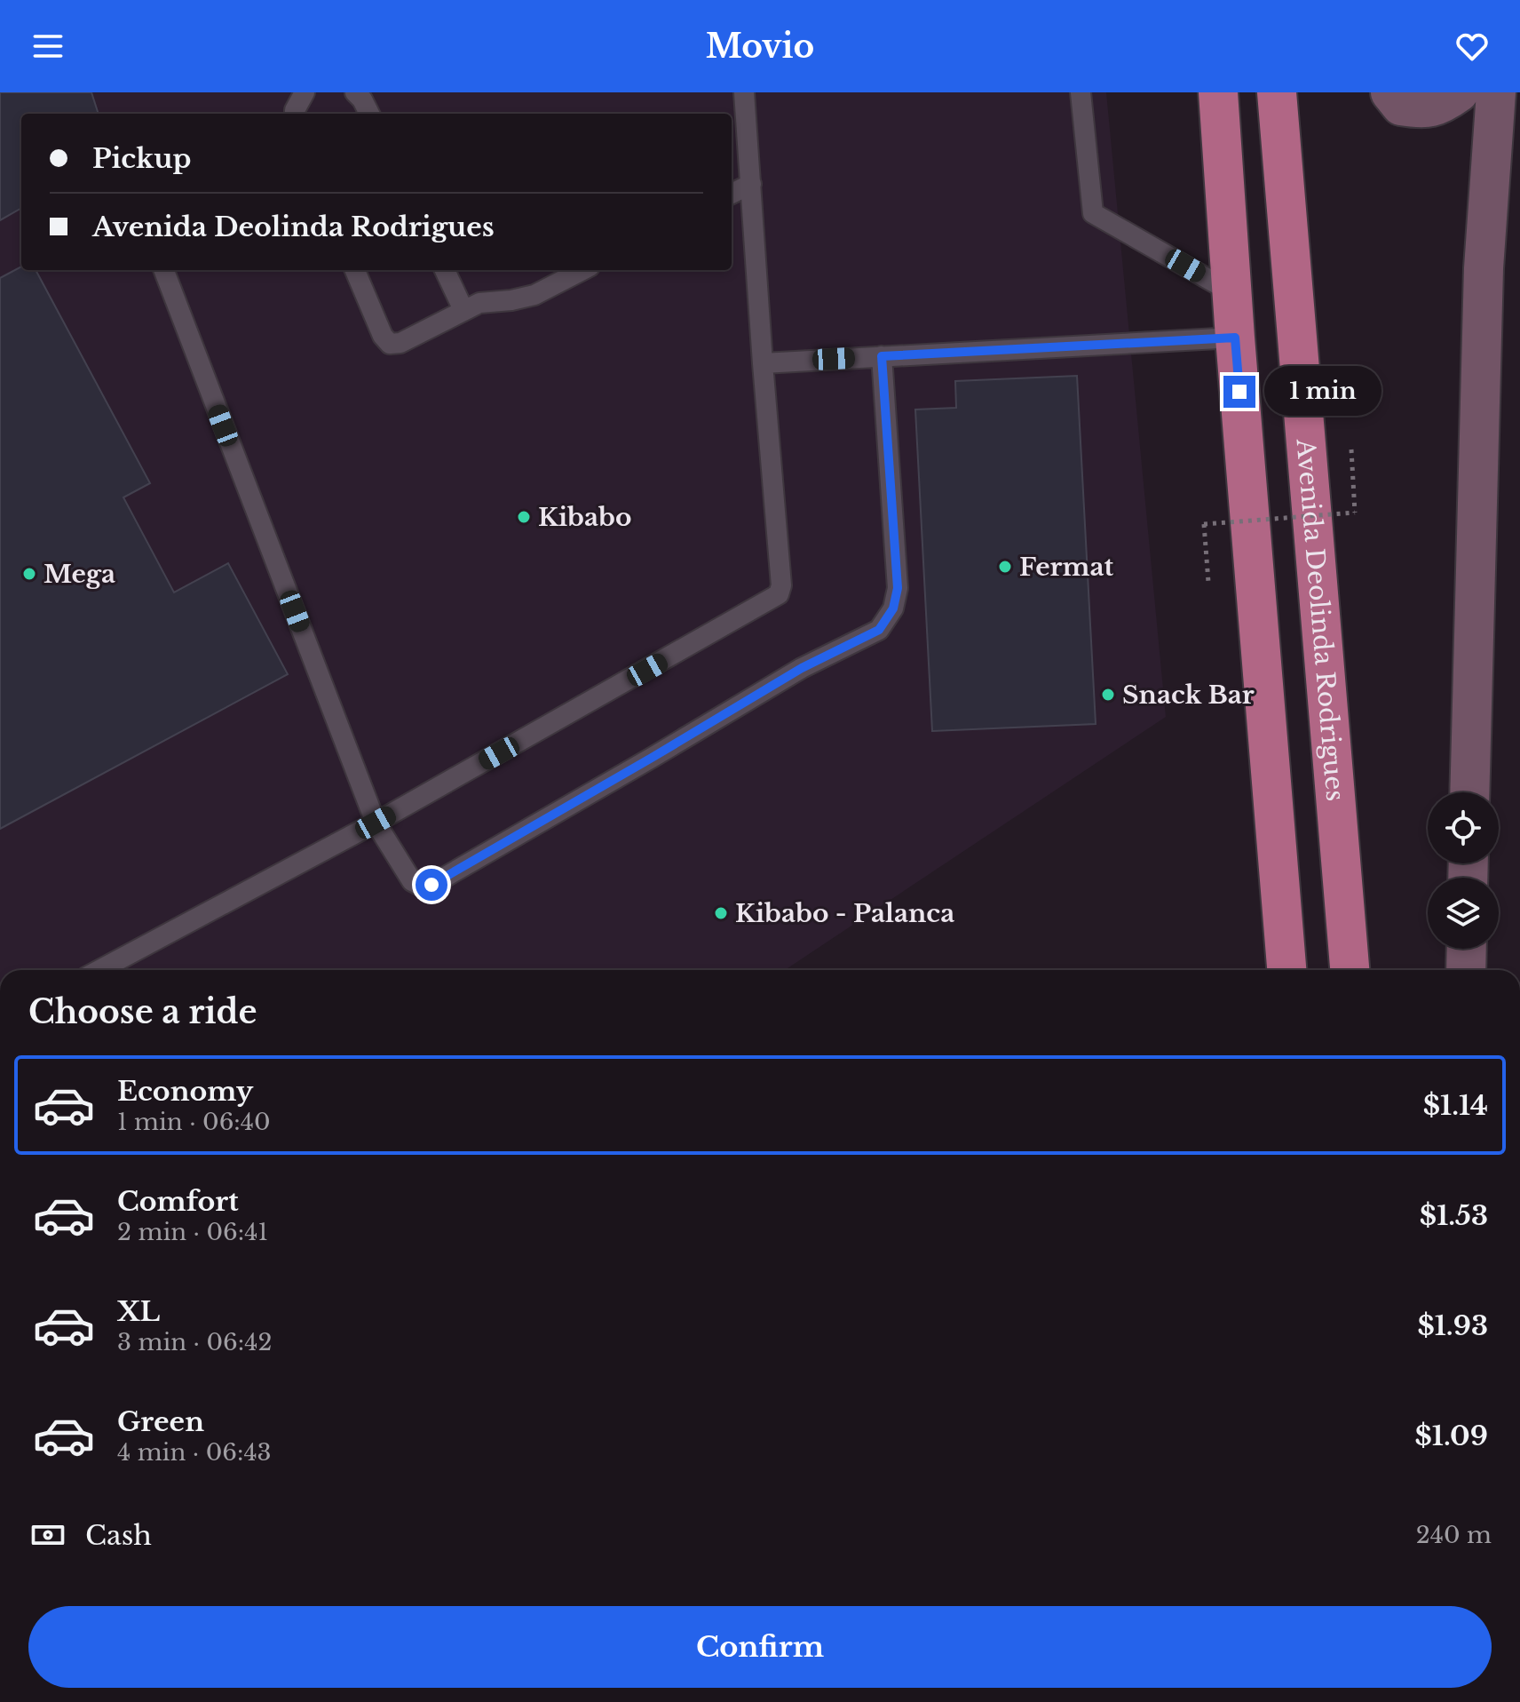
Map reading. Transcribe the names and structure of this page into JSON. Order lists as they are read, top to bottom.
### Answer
{
  "streets": {
    "highway": ["Avenida Deolinda Rodrigues"]
  },
  "places": [
    "Kibabo",
    "Fermat",
    "Mega",
    "Snack Bar",
    "Kibabo - Palanca"
  ],
  "page": {
    "header": "Movio",
    "banner": ["Pickup", "Avenida Deolinda Rodrigues"],
    "bubble": "1 min",
    "heading": "Choose a ride",
    "list": [
      {
        "name": "Economy",
        "note": "1 min · 06:40",
        "value": "$1.14"
      },
      {
        "name": "Comfort",
        "note": "2 min · 06:41",
        "value": "$1.53"
      },
      {
        "name": "XL",
        "note": "3 min · 06:42",
        "value": "$1.93"
      },
      {
        "name": "Green",
        "note": "4 min · 06:43",
        "value": "$1.09"
      }
    ],
    "pay": ["Cash", "240 m"],
    "buttons": "Confirm"
  }
}
